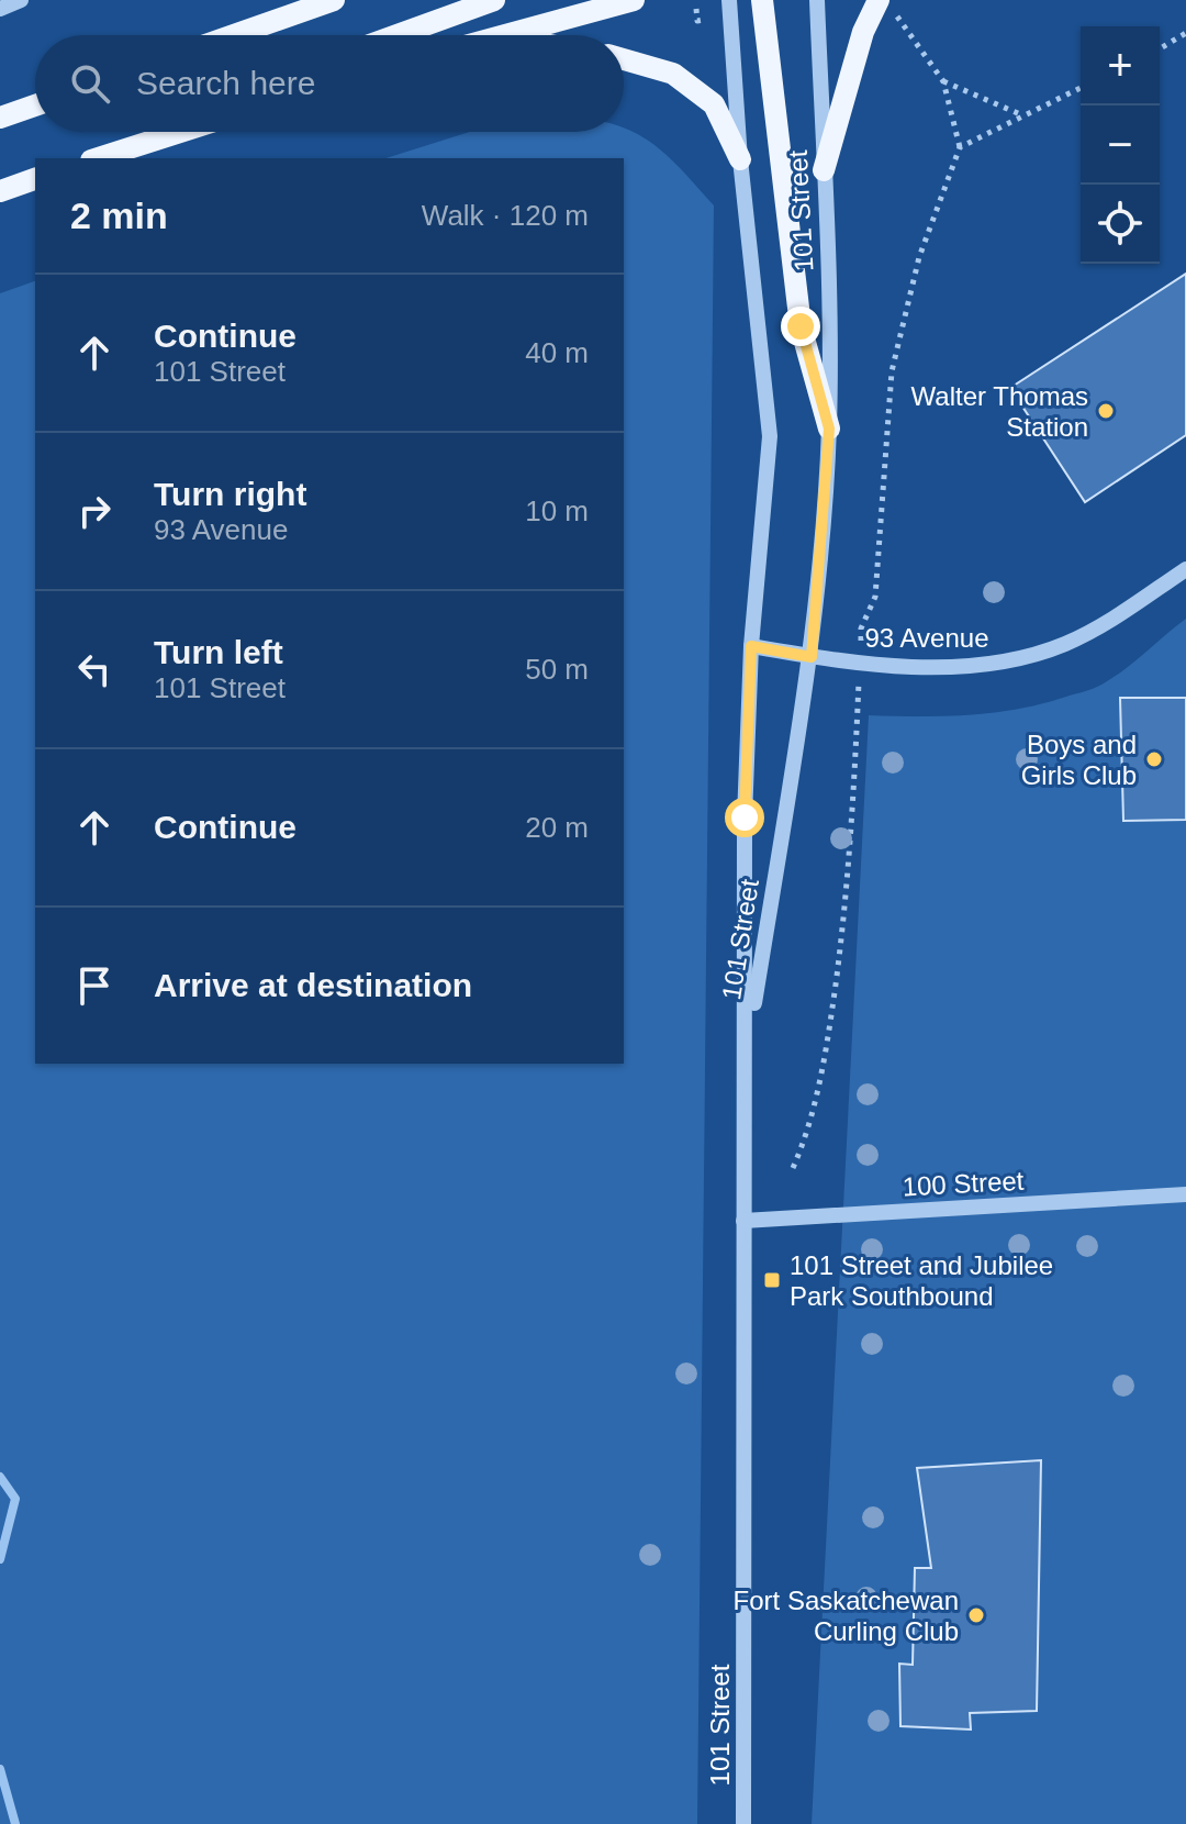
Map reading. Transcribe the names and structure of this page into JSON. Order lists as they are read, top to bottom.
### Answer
{
  "streets": {
    "street": ["101 Street", "93 Avenue", "100 Street"]
  },
  "crossings": [
    ["101 Street", "93 Avenue"],
    ["101 Street", "100 Street"]
  ],
  "places": {
    "other": ["Walter Thomas Station", "Boys and Girls Club", "Fort Saskatchewan Curling Club"],
    "transit": ["101 Street and Jubilee Park Southbound"]
  },
  "page": {
    "map_buttons": ["+", "−"],
    "search": "Search here",
    "heading": ["2 min", "Walk · 120 m"],
    "list": [
      ["Continue", "101 Street", "40 m"],
      ["Turn right", "93 Avenue", "10 m"],
      ["Turn left", "101 Street", "50 m"],
      ["Continue", "20 m"],
      "Arrive at destination"
    ]
  }
}
